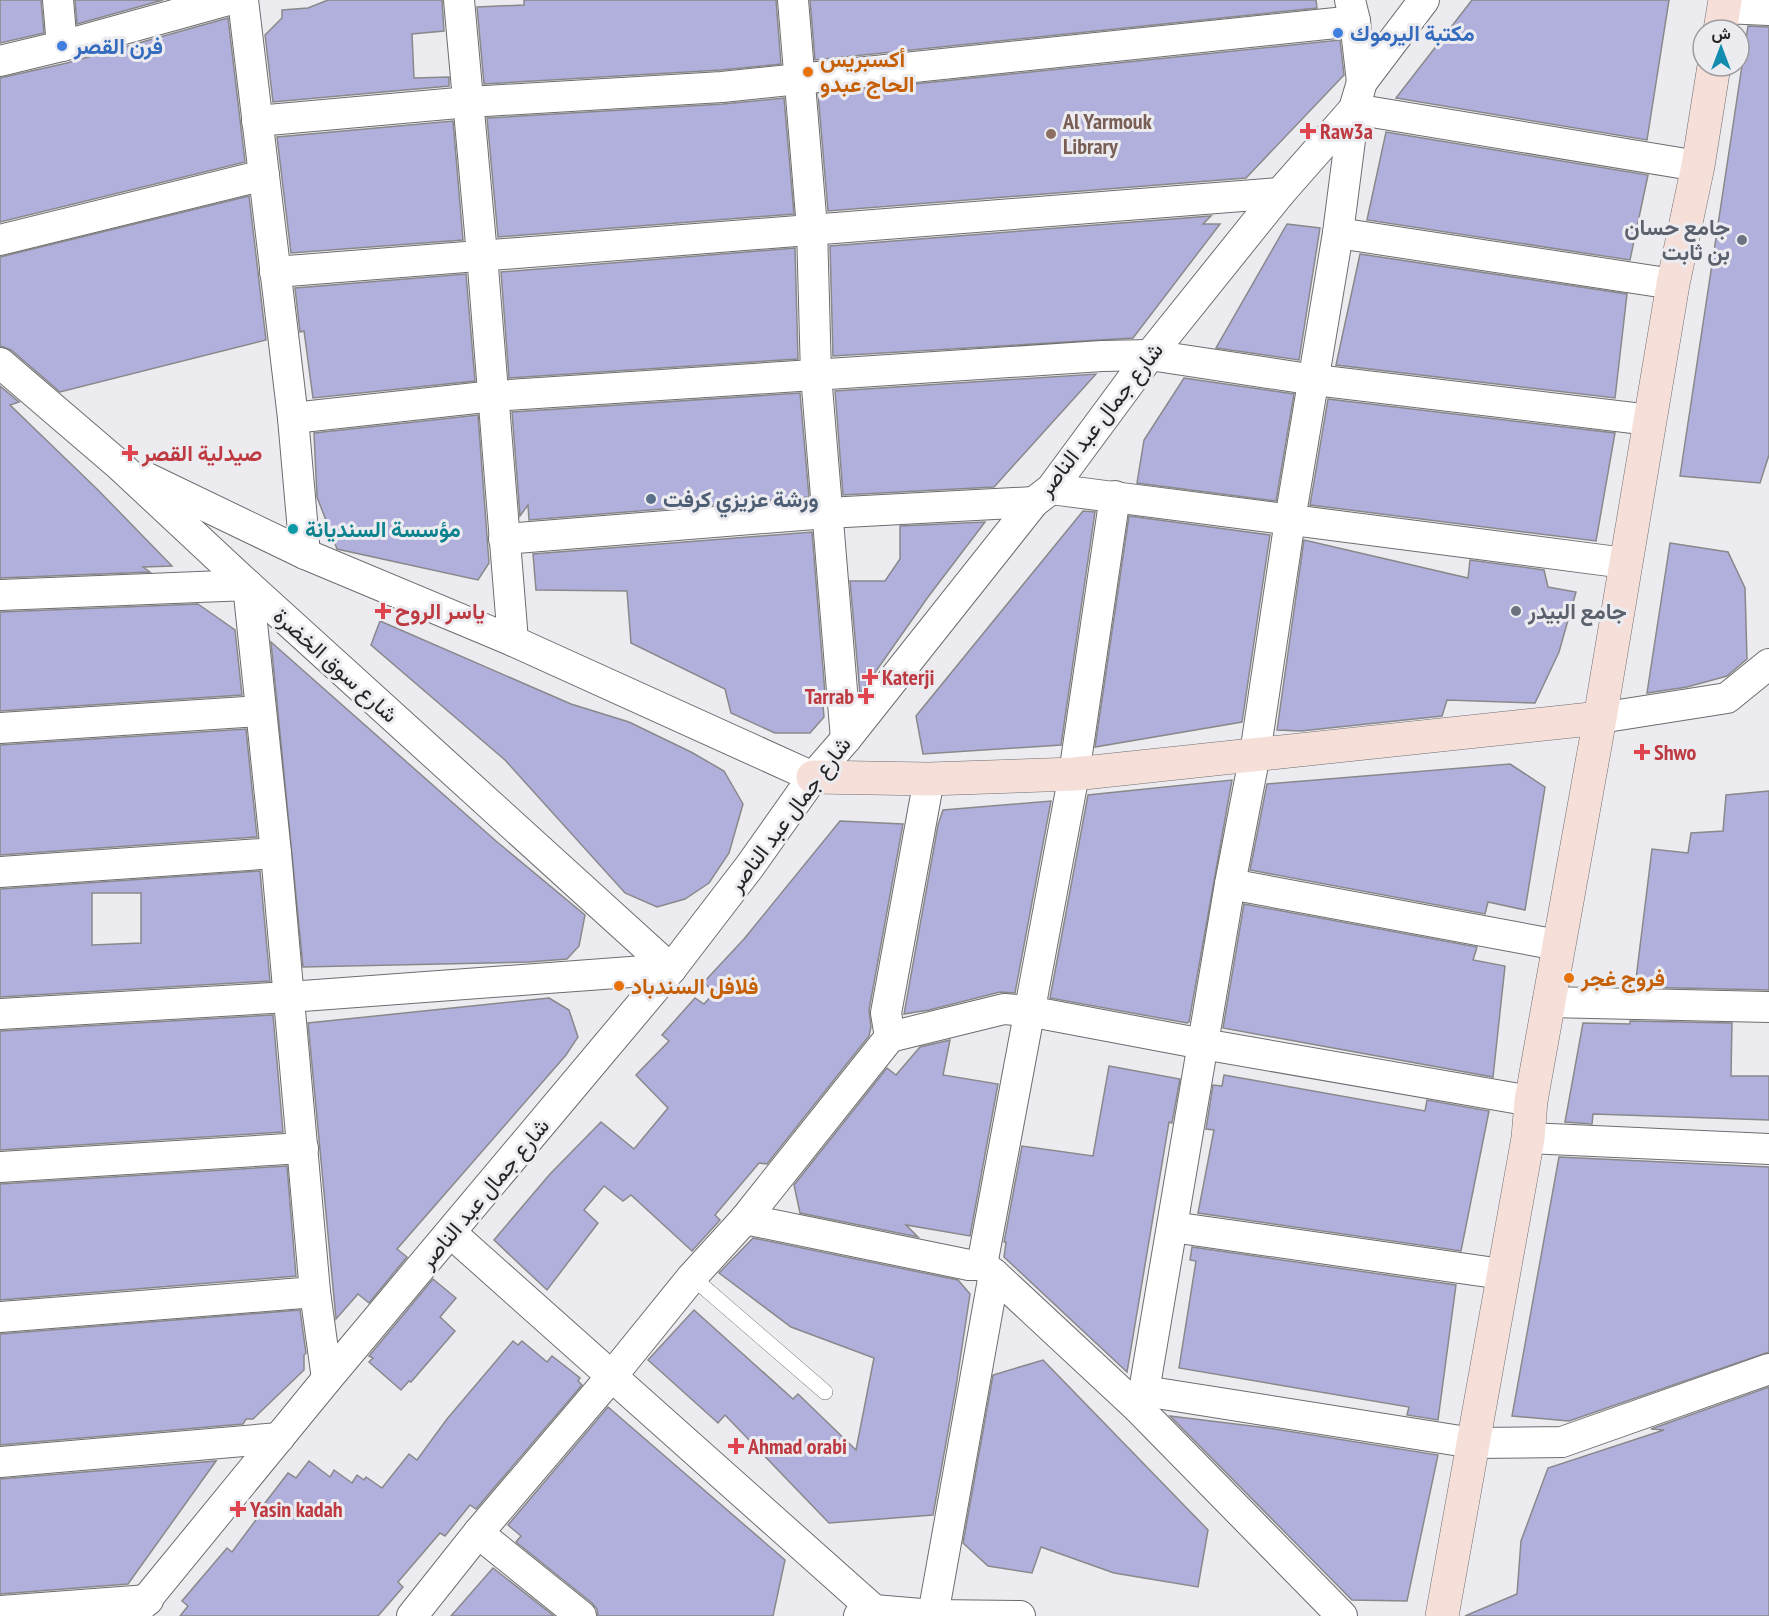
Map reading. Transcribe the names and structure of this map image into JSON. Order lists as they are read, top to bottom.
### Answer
{
  "streets": {
    "street": ["شارع جمال عبد الناصر", "شارع سوق الخضرة"]
  },
  "crossings": [
    ["شارع جمال عبد الناصر", "شارع سوق الخضرة"]
  ],
  "places": {
    "other": [
      "مكتبة اليرموك",
      "فرن القصر",
      "أكسبريس الحاج عبدو",
      "Al Yarmouk Library",
      "جامع حسان بن ثابت",
      "ورشة عزيزي كرفت",
      "مؤسسة السنديانة",
      "جامع البيدر",
      "فروج غجر",
      "فلافل السندباد"
    ],
    "health": [
      "Raw3a",
      "صيدلية القصر",
      "ياسر الروح",
      "Katerji",
      "Tarrab",
      "Shwo",
      "Ahmad orabi",
      "Yasin kadah"
    ]
  },
  "north": "top"
}
